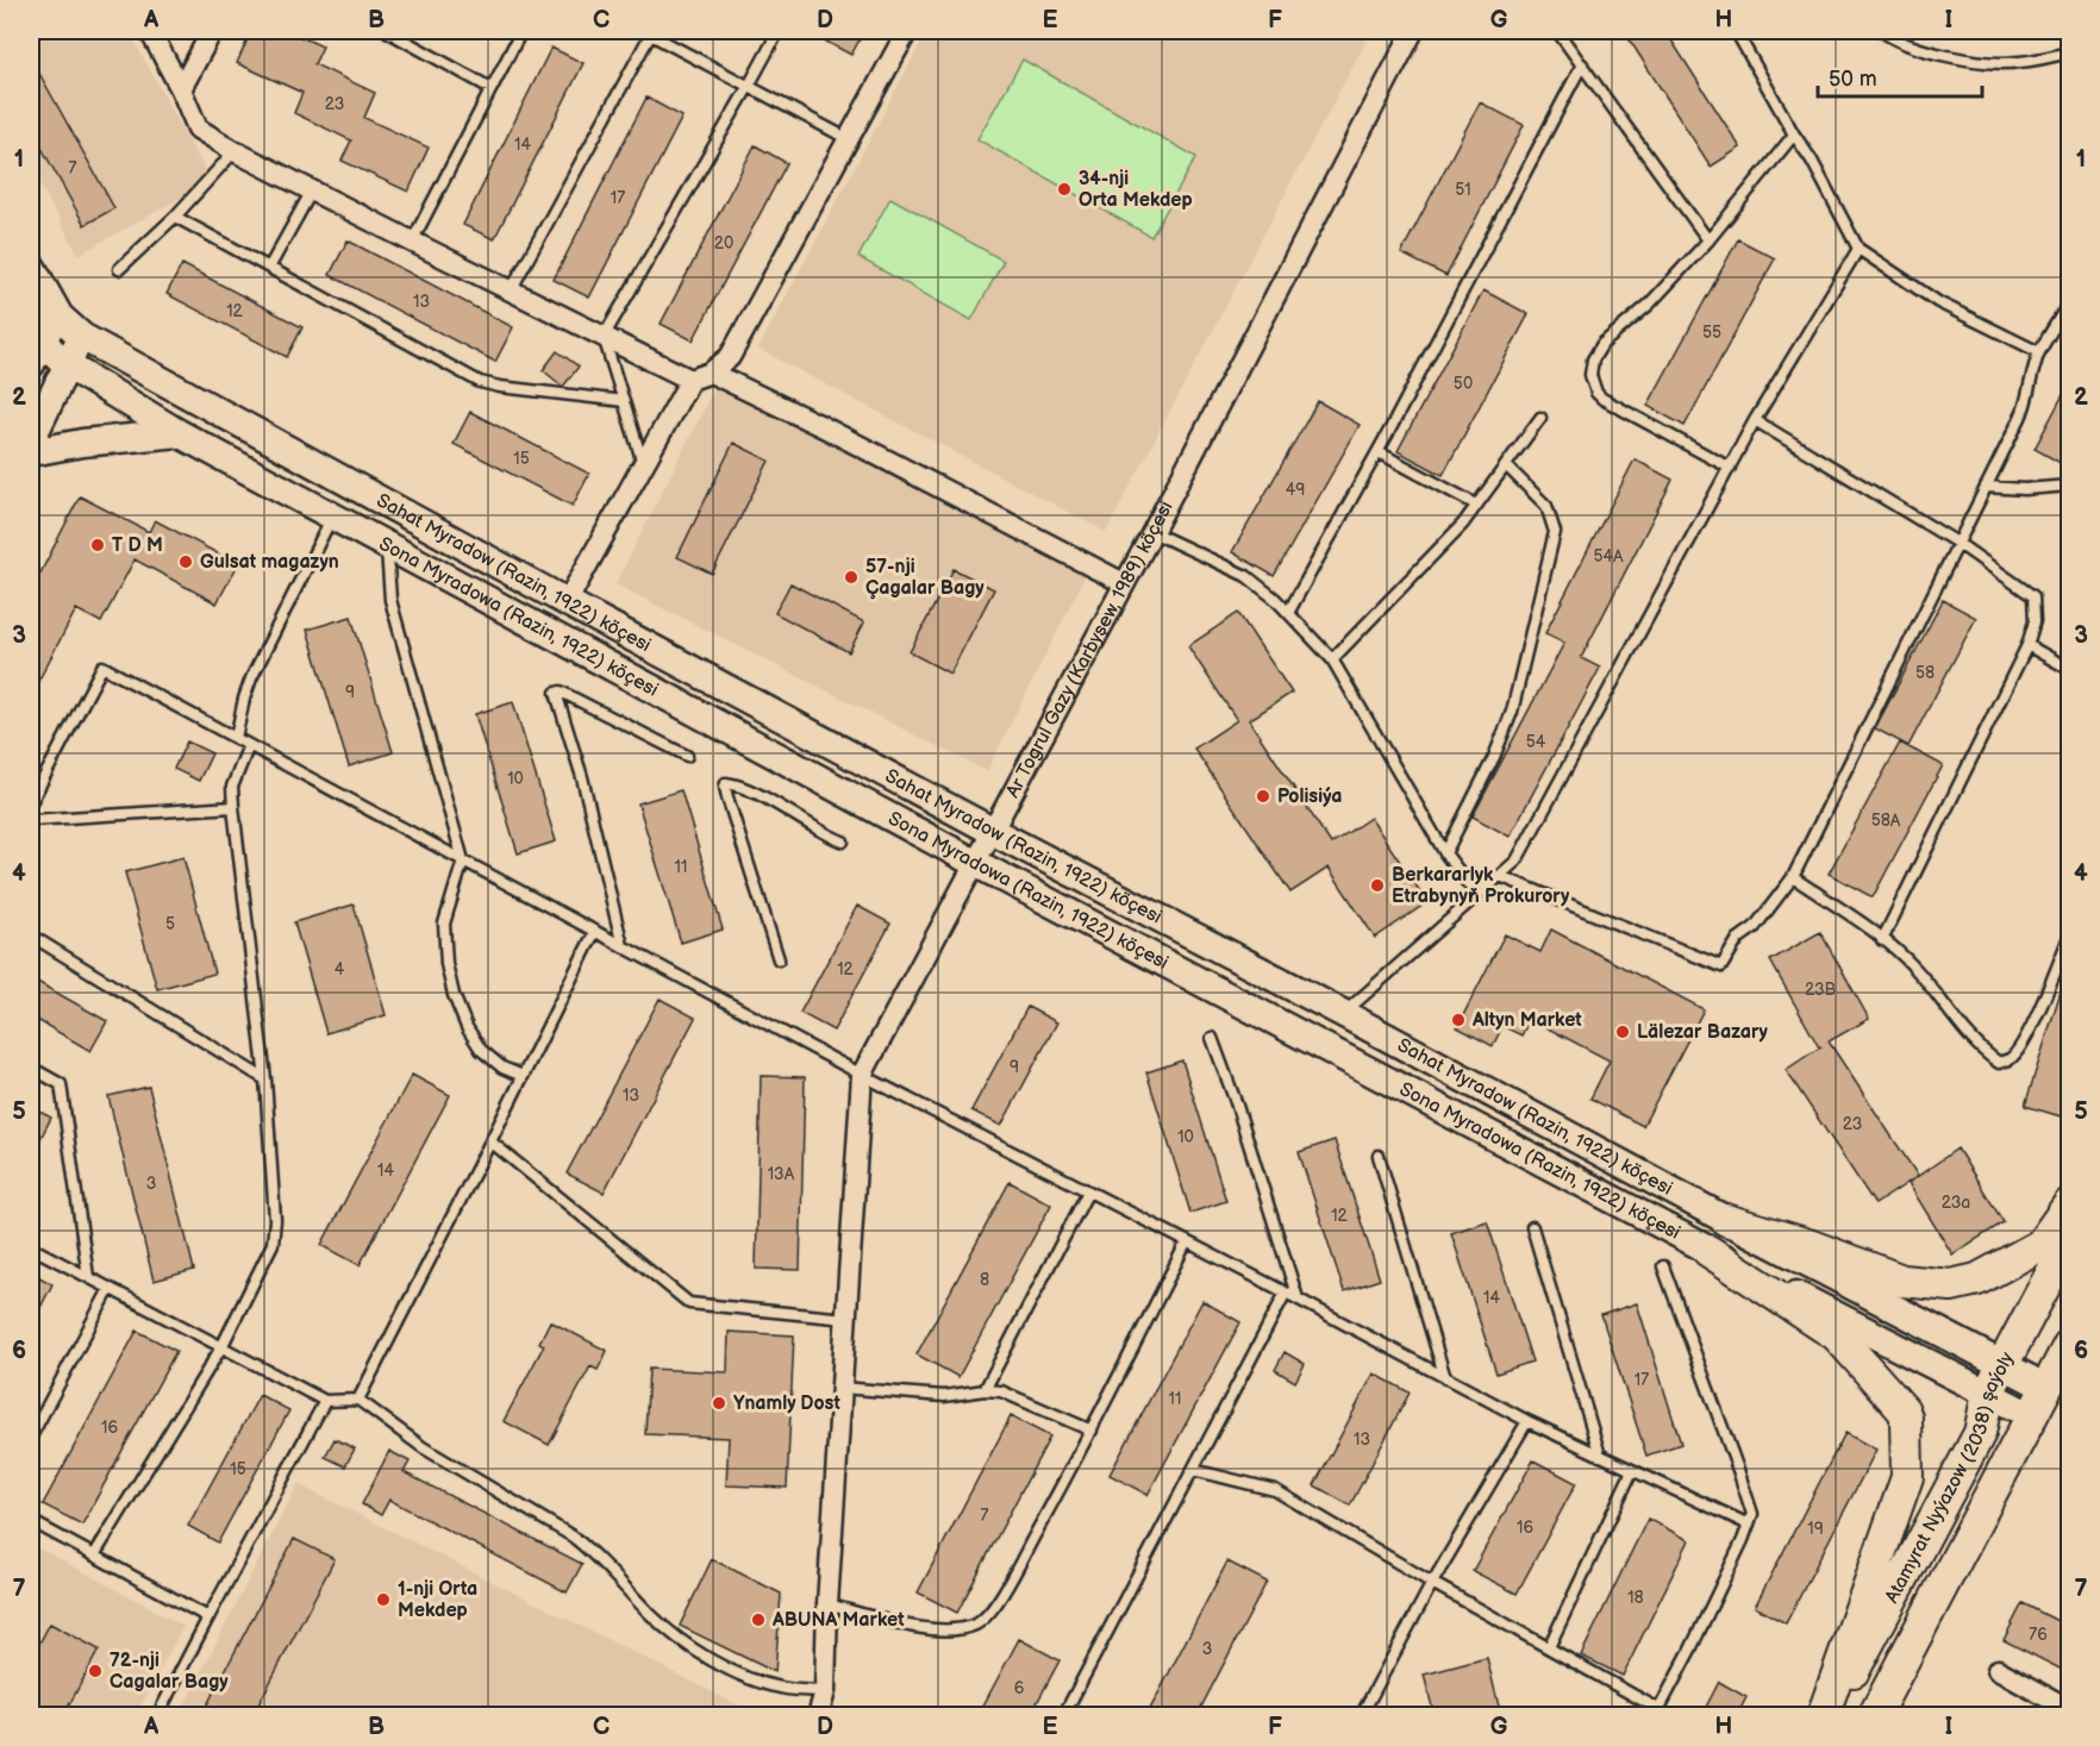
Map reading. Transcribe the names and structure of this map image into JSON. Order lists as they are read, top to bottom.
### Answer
{
  "streets": {
    "main road": ["Sahat Myradow (Razin, 1922) köçesi", "Sona Myradowa (Razin, 1922) köçesi", "Atamyrat Nyýazow (2038) şaýoly"],
    "street": ["Ar Togrul Gazy (Karbyşew, 1989) köçesi"]
  },
  "crossings": [
    ["Sahat Myradow (Razin, 1922) köçesi", "Ar Togrul Gazy (Karbyşew, 1989) köçesi"],
    ["Sahat Myradow (Razin, 1922) köçesi", "Atamyrat Nyýazow (2038) şaýoly"],
    ["Sona Myradowa (Razin, 1922) köçesi", "Ar Togrul Gazy (Karbyşew, 1989) köçesi"],
    ["Sona Myradowa (Razin, 1922) köçesi", "Atamyrat Nyýazow (2038) şaýoly"]
  ],
  "places": [
    "34-nji Orta Mekdep",
    "T D M",
    "Gulsat magazyn",
    "57-nji Çagalar Bagy",
    "Polisiýa",
    "Berkararlyk Etrabynyň Prokurory",
    "Altyn Market",
    "Lälezar Bazary",
    "Ynamly Dost",
    "1-nji Orta Mekdep",
    "ABUNA Market",
    "72-nji Cagalar Bagy"
  ],
  "house_numbers": [
    "23",
    "14",
    "7",
    "51",
    "17",
    "20",
    "13",
    "12",
    "55",
    "50",
    "15",
    "49",
    "54A",
    "58",
    "9",
    "54",
    "10",
    "58A",
    "11",
    "5",
    "4",
    "12",
    "23B",
    "9",
    "13",
    "23",
    "10",
    "14",
    "13A",
    "3",
    "23a",
    "12",
    "8",
    "14",
    "17",
    "11",
    "16",
    "13",
    "15",
    "7",
    "16",
    "19",
    "18",
    "76",
    "3",
    "6"
  ],
  "scale_bar": "50 m",
  "grid": {
    "columns": [
      "A",
      "B",
      "C",
      "D",
      "E",
      "F",
      "G",
      "H",
      "I"
    ],
    "rows": [
      "1",
      "2",
      "3",
      "4",
      "5",
      "6",
      "7"
    ]
  }
}
